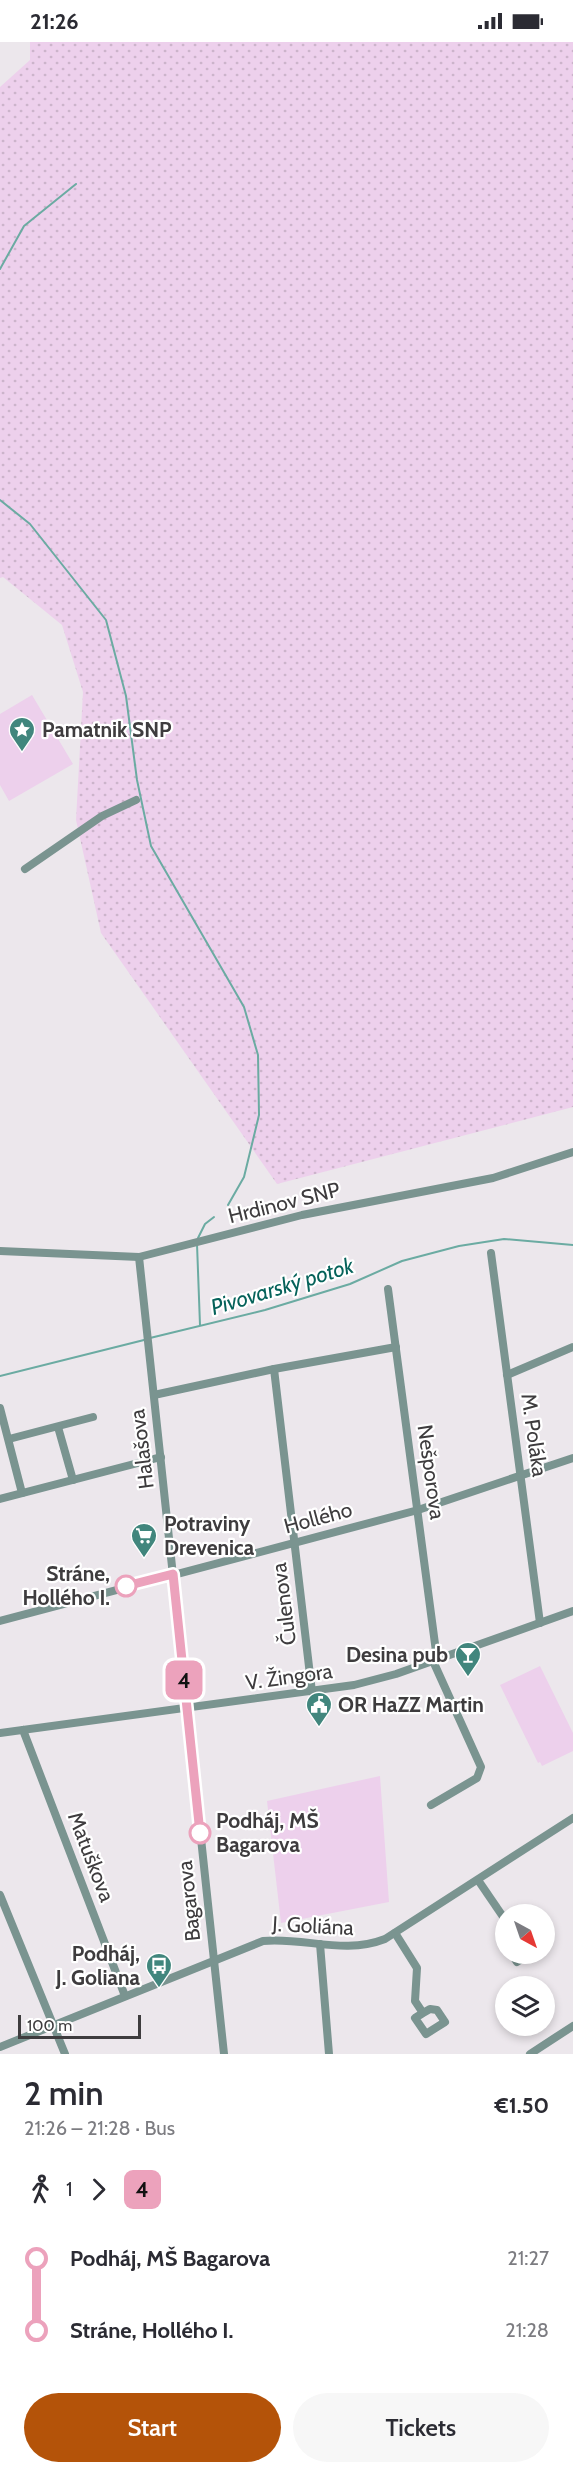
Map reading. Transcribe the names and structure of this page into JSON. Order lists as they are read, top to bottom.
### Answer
{
  "streets": {
    "street": [
      "Hrdinov SNP",
      "M. Poláka",
      "Halašova",
      "Nešporova",
      "Hollého",
      "Čulenova",
      "V. Žingora",
      "Matuškova",
      "Bagarova",
      "J. Goliána"
    ]
  },
  "crossings": [
    ["Hrdinov SNP", "Halašova"],
    ["M. Poláka", "Hollého"],
    ["M. Poláka", "V. Žingora"],
    ["Halašova", "Hollého"],
    ["Halašova", "V. Žingora"],
    ["Halašova", "Bagarova"],
    ["Nešporova", "Hollého"],
    ["Nešporova", "V. Žingora"],
    ["Hollého", "Čulenova"],
    ["Čulenova", "V. Žingora"],
    ["V. Žingora", "Matuškova"],
    ["V. Žingora", "Bagarova"],
    ["Matuškova", "J. Goliána"],
    ["Bagarova", "J. Goliána"]
  ],
  "water": ["Pivovarský potok"],
  "places": {
    "place": ["Pamatnik SNP"],
    "supermarket": ["Potraviny Drevenica"],
    "other": ["Stráne, Hollého I.", "Podháj, MŠ Bagarova"],
    "bar": ["Desina pub"],
    "public building": ["OR HaZZ Martin"],
    "bus stop": ["Podháj, J. Goliana"]
  },
  "lines": ["bus line 4"],
  "scale_bar": "100 m",
  "north": "bottom right",
  "page": {
    "status": "21:26",
    "on_map": "4",
    "scale": "100 m",
    "heading": ["2 min", "21:26 – 21:28 · Bus", "€1.50"],
    "legs": ["1", "4"],
    "list": [
      {
        "name": "Podháj, MŠ Bagarova",
        "value": "21:27"
      },
      {
        "name": "Stráne, Hollého I.",
        "value": "21:28"
      }
    ],
    "buttons": ["Start", "Tickets"]
  }
}
